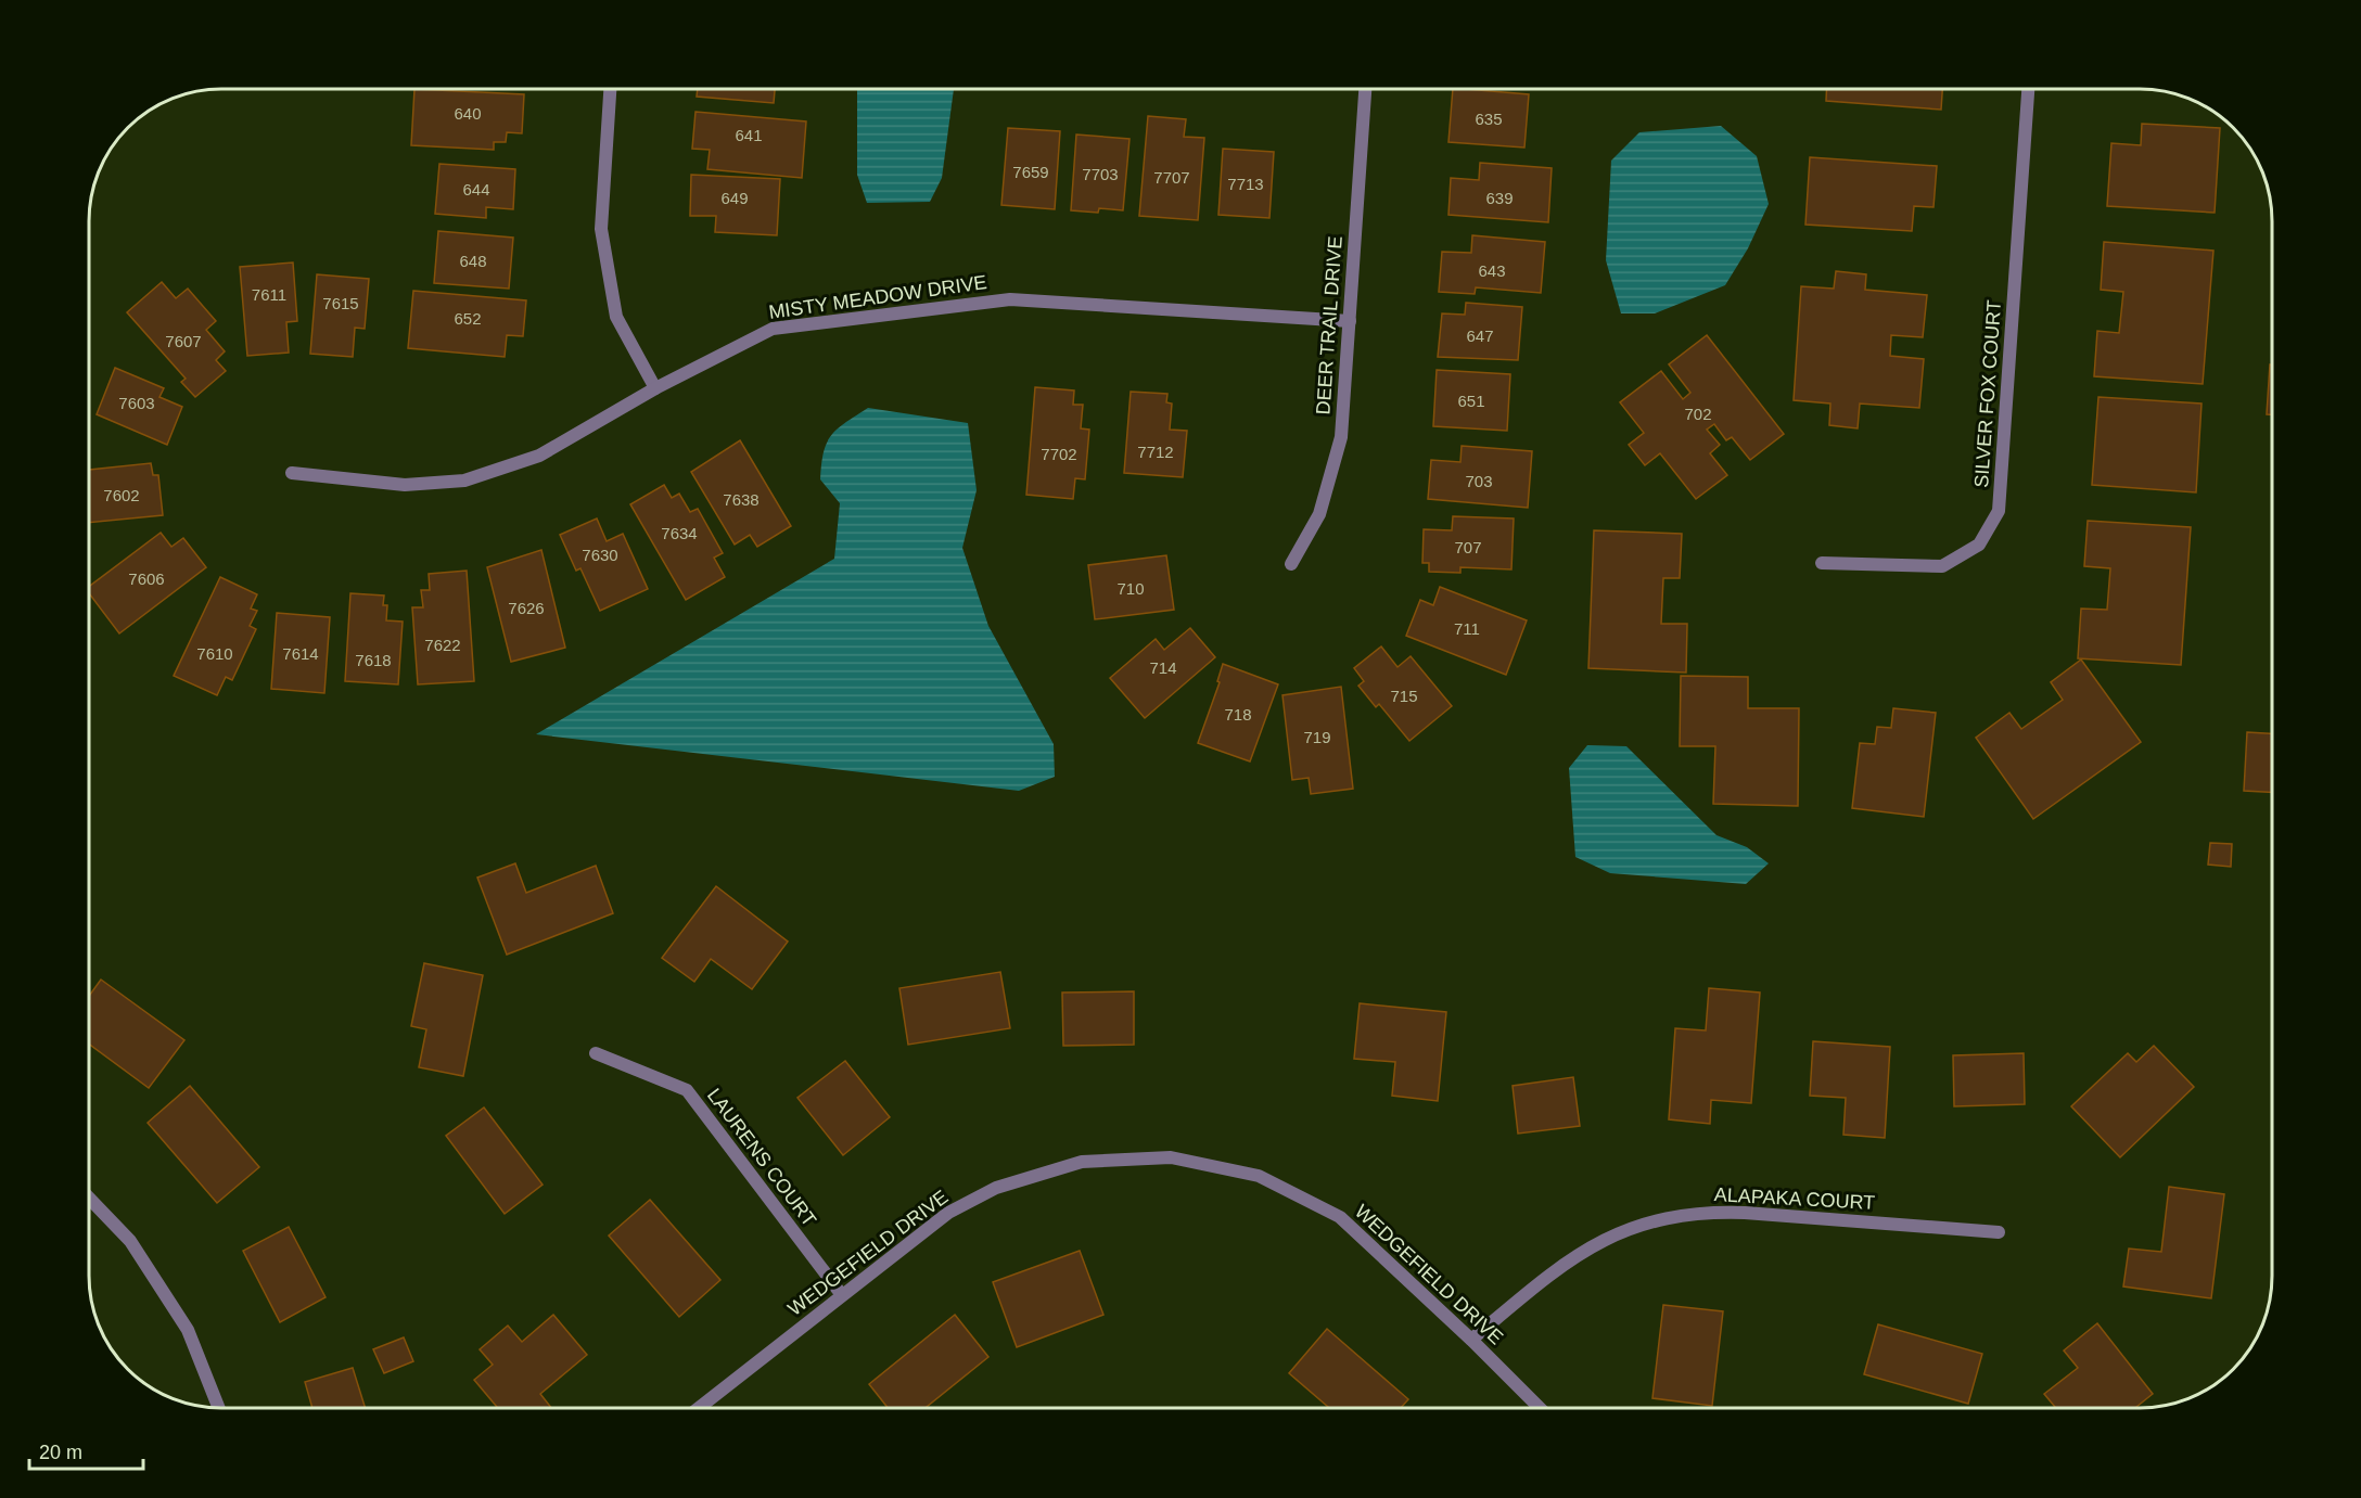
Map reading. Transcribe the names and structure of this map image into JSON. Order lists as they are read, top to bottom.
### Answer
{
  "streets": {
    "street": [
      "MISTY MEADOW DRIVE",
      "DEER TRAIL DRIVE",
      "SILVER FOX COURT",
      "LAURENS COURT",
      "ALAPAKA COURT",
      "WEDGEFIELD DRIVE"
    ]
  },
  "crossings": [
    ["MISTY MEADOW DRIVE", "DEER TRAIL DRIVE"],
    ["LAURENS COURT", "WEDGEFIELD DRIVE"],
    ["ALAPAKA COURT", "WEDGEFIELD DRIVE"]
  ],
  "house_numbers": [
    "640",
    "635",
    "641",
    "7659",
    "7703",
    "7707",
    "7713",
    "644",
    "649",
    "639",
    "648",
    "643",
    "7611",
    "7615",
    "652",
    "647",
    "7607",
    "651",
    "7603",
    "702",
    "7712",
    "7702",
    "703",
    "7602",
    "7638",
    "7634",
    "707",
    "7630",
    "7606",
    "710",
    "7626",
    "711",
    "7622",
    "7610",
    "7614",
    "7618",
    "714",
    "715",
    "718",
    "719"
  ],
  "scale_bar": "20 m"
}
